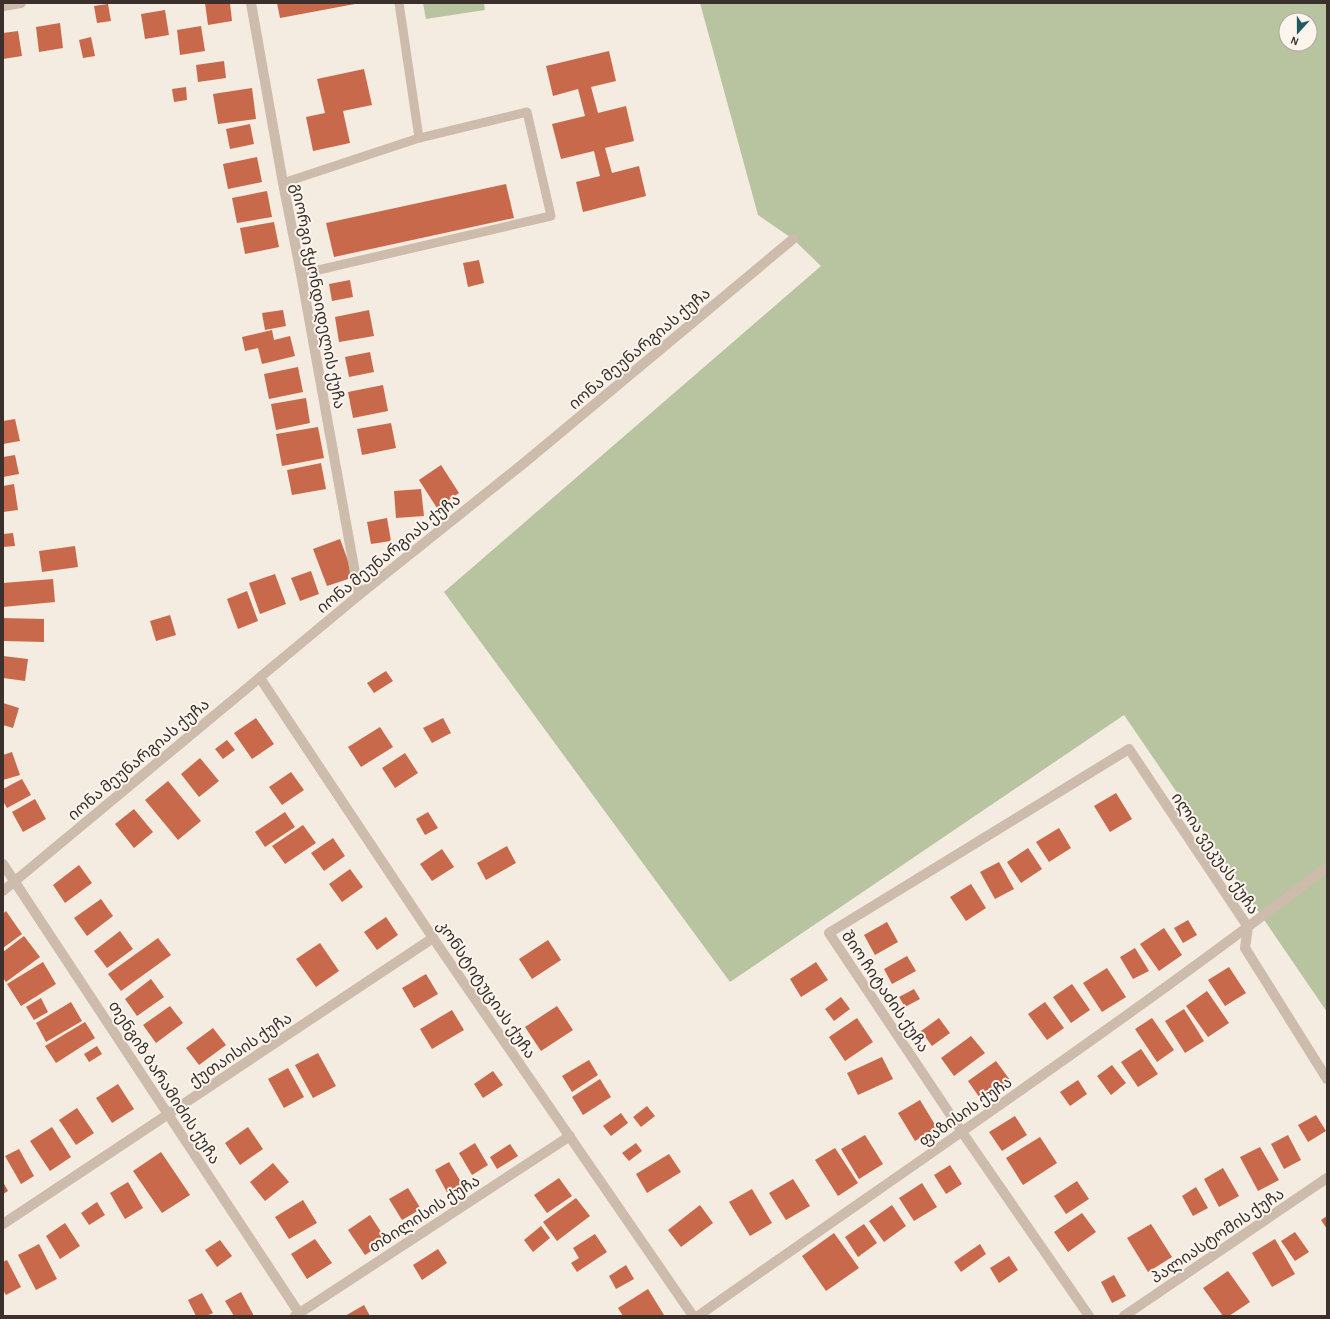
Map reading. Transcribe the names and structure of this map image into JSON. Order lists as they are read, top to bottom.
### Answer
{
  "streets": {
    "street": [
      "გიორგი ჭყონდიდელის ქუჩა",
      "იონა მეუნარგიას ქუჩა",
      "ილია ვეკუას ქუჩა",
      "კონსტიტუციას ქუჩა",
      "შიო ჩიტაძის ქუჩა",
      "ქუთაისის ქუჩა",
      "თენგიზ ბარამიძის ქუჩა",
      "ფაზისის ქუჩა",
      "თბილისის ქუჩა",
      "პალიასტომის ქუჩა"
    ]
  },
  "crossings": [
    ["გიორგი ჭყონდიდელის ქუჩა", "იონა მეუნარგიას ქუჩა"],
    ["იონა მეუნარგიას ქუჩა", "კონსტიტუციას ქუჩა"],
    ["იონა მეუნარგიას ქუჩა", "თენგიზ ბარამიძის ქუჩა"],
    ["ილია ვეკუას ქუჩა", "შიო ჩიტაძის ქუჩა"],
    ["ილია ვეკუას ქუჩა", "ფაზისის ქუჩა"],
    ["კონსტიტუციას ქუჩა", "ქუთაისის ქუჩა"],
    ["კონსტიტუციას ქუჩა", "თბილისის ქუჩა"],
    ["შიო ჩიტაძის ქუჩა", "ფაზისის ქუჩა"],
    ["ქუთაისის ქუჩა", "თენგიზ ბარამიძის ქუჩა"],
    ["თენგიზ ბარამიძის ქუჩა", "თბილისის ქუჩა"]
  ],
  "north": "bottom"
}
